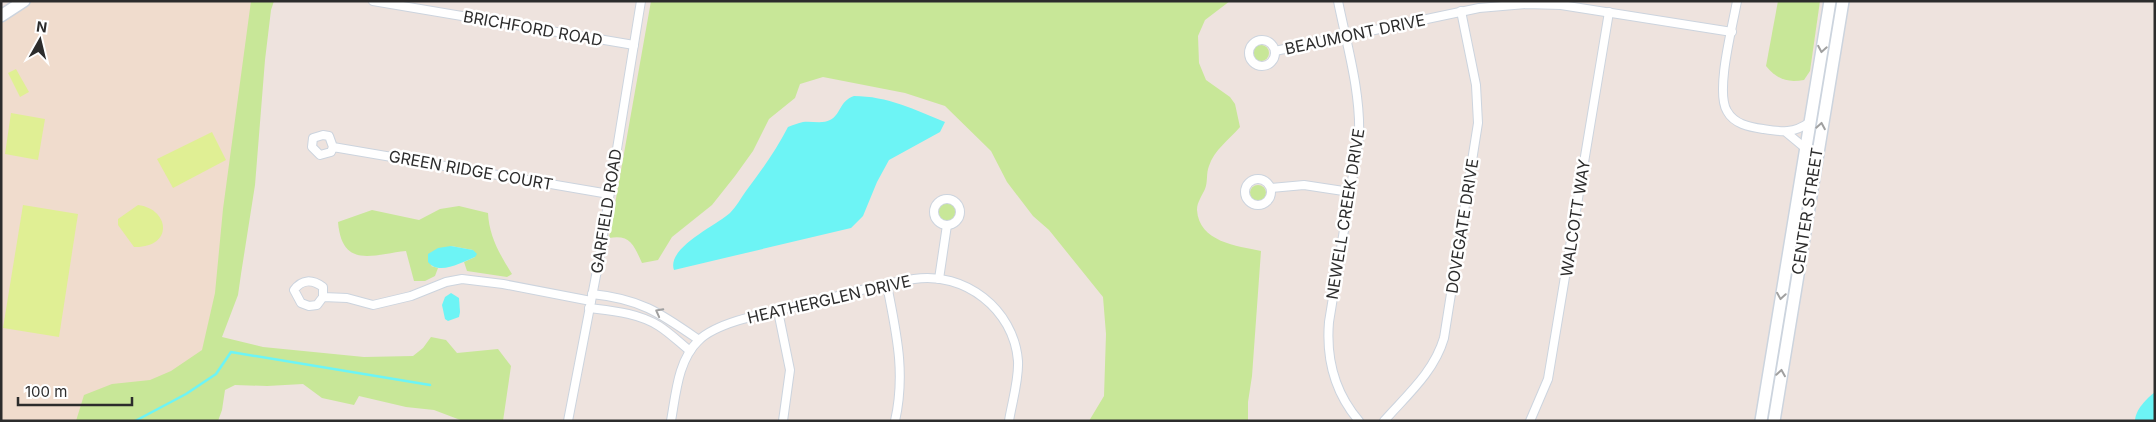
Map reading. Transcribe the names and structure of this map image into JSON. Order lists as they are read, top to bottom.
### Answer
{
  "streets": {
    "main road": ["CENTER STREET"],
    "street": [
      "BRICHFORD ROAD",
      "BEAUMONT DRIVE",
      "GREEN RIDGE COURT",
      "GARFIELD ROAD",
      "NEWELL CREEK DRIVE",
      "WALCOTT WAY",
      "DOVEGATE DRIVE",
      "HEATHERGLEN DRIVE"
    ]
  },
  "crossings": [
    ["BRICHFORD ROAD", "GARFIELD ROAD"],
    ["BEAUMONT DRIVE", "NEWELL CREEK DRIVE"],
    ["BEAUMONT DRIVE", "WALCOTT WAY"],
    ["BEAUMONT DRIVE", "DOVEGATE DRIVE"],
    ["GREEN RIDGE COURT", "GARFIELD ROAD"]
  ],
  "scale_bar": "100 m",
  "north": "top"
}
